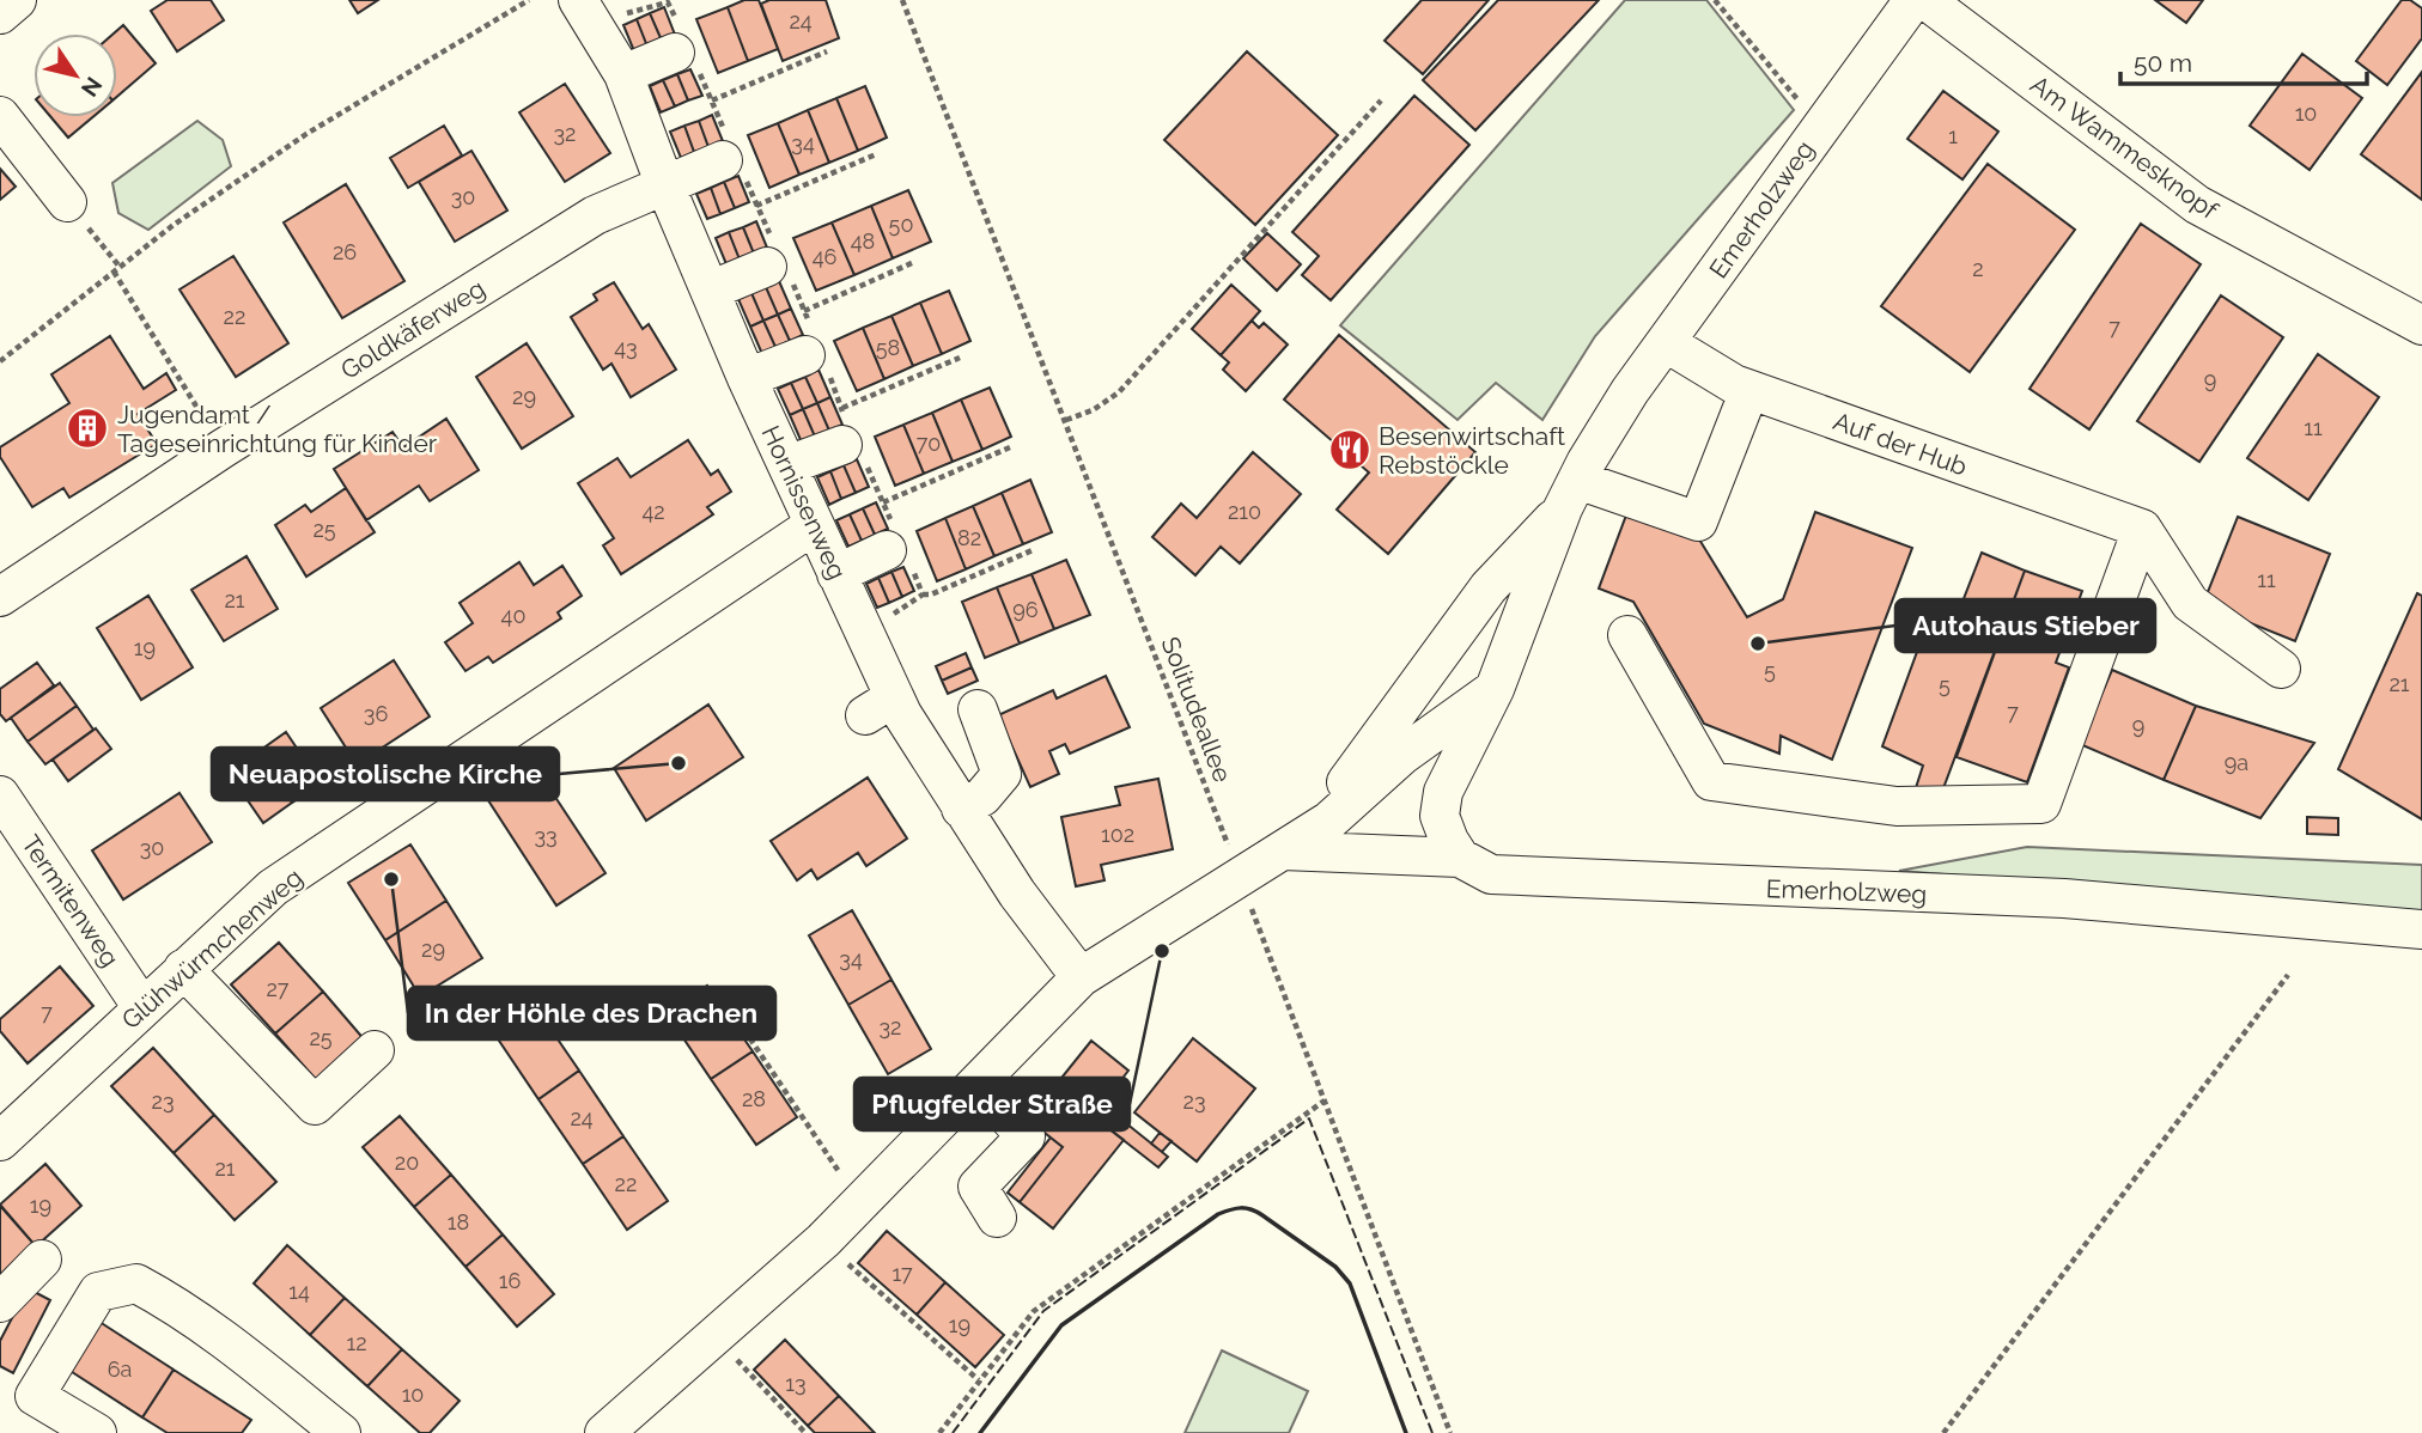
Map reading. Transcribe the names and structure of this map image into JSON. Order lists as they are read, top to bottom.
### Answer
{
  "streets": {
    "street": [
      "Am Wammesknopf",
      "Emerholzweg",
      "Goldkäferweg",
      "Auf der Hub",
      "Hornissenweg",
      "Termitenweg",
      "Glühwürmchenweg"
    ],
    "path": ["Solitudeallee"]
  },
  "crossings": [
    ["Emerholzweg", "Auf der Hub"],
    ["Emerholzweg", "Hornissenweg"],
    ["Emerholzweg", "Solitudeallee"],
    ["Goldkäferweg", "Hornissenweg"],
    ["Hornissenweg", "Glühwürmchenweg"],
    ["Termitenweg", "Glühwürmchenweg"]
  ],
  "places": {
    "building": ["Jugendamt / Tageseinrichtung für Kinder"],
    "restaurant": ["Besenwirtschaft Rebstöckle"],
    "other": [
      "Autohaus Stieber",
      "Neuapostolische Kirche",
      "In der Höhle des Drachen",
      "Pflugfelder Straße"
    ]
  },
  "house_numbers": [
    "24",
    "10",
    "32",
    "1",
    "34",
    "30",
    "50",
    "48",
    "26",
    "46",
    "2",
    "22",
    "7",
    "43",
    "58",
    "9",
    "29",
    "11",
    "70",
    "42",
    "210",
    "25",
    "82",
    "11",
    "21",
    "96",
    "40",
    "19",
    "5",
    "21",
    "5",
    "7",
    "36",
    "9",
    "9a",
    "102",
    "33",
    "30",
    "29",
    "34",
    "27",
    "7",
    "32",
    "25",
    "28",
    "23",
    "23",
    "24",
    "20",
    "21",
    "22",
    "19",
    "18",
    "17",
    "16",
    "14",
    "19",
    "12",
    "6a",
    "13",
    "10"
  ],
  "scale_bar": "50 m",
  "north": "bottom right"
}
